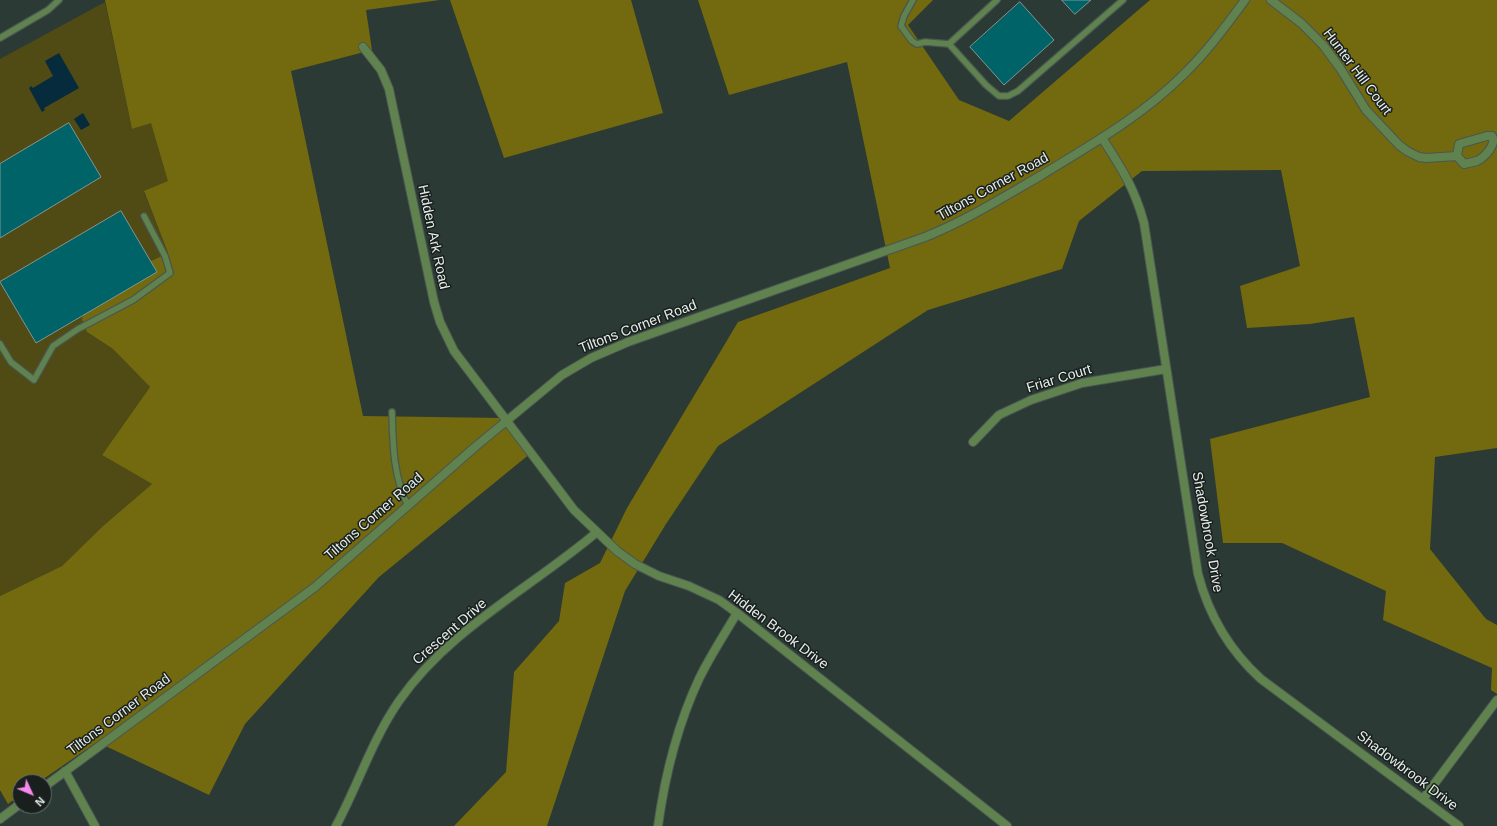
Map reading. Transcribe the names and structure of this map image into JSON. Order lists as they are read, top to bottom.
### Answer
{
  "streets": {
    "street": [
      "Hunter Hill Court",
      "Tiltons Corner Road",
      "Hidden Ark Road",
      "Friar Court",
      "Shadowbrook Drive",
      "Hidden Brook Drive",
      "Crescent Drive"
    ]
  },
  "crossings": [
    ["Tiltons Corner Road", "Hidden Ark Road"],
    ["Tiltons Corner Road", "Shadowbrook Drive"],
    ["Tiltons Corner Road", "Hidden Brook Drive"],
    ["Hidden Ark Road", "Hidden Brook Drive"],
    ["Friar Court", "Shadowbrook Drive"],
    ["Hidden Brook Drive", "Crescent Drive"]
  ],
  "north": "bottom right"
}
